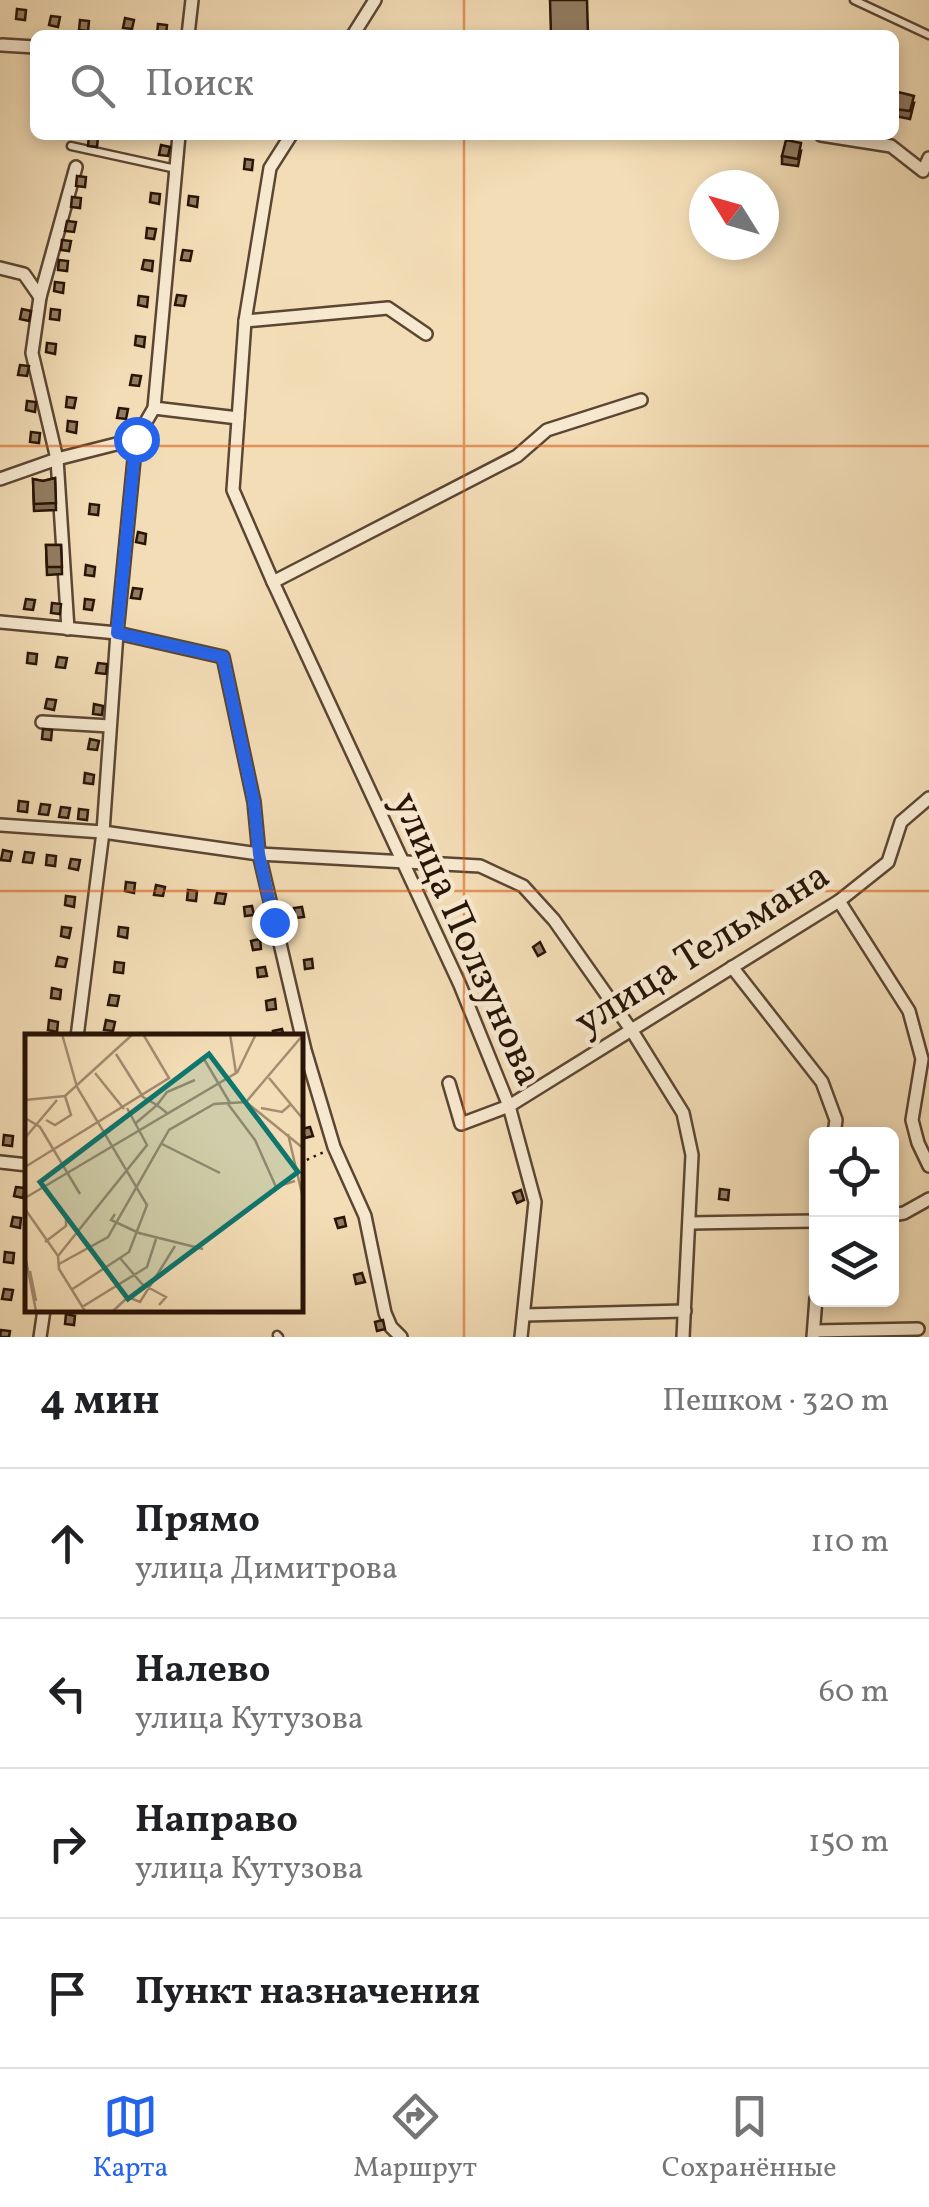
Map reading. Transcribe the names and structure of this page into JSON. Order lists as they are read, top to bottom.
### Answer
{
  "streets": {
    "street": ["улица Ползунова", "улица Тельмана"]
  },
  "crossings": [
    ["улица Ползунова", "улица Тельмана"]
  ],
  "north": "top left",
  "page": {
    "search": "Поиск",
    "heading": ["4 мин", "Пешком · 320 m"],
    "list": [
      ["Прямо", "улица Димитрова", "110 m"],
      ["Налево", "улица Кутузова", "60 m"],
      ["Направо", "улица Кутузова", "150 m"],
      "Пункт назначения"
    ],
    "nav": ["Карта", "Маршрут", "Сохранённые"]
  }
}
